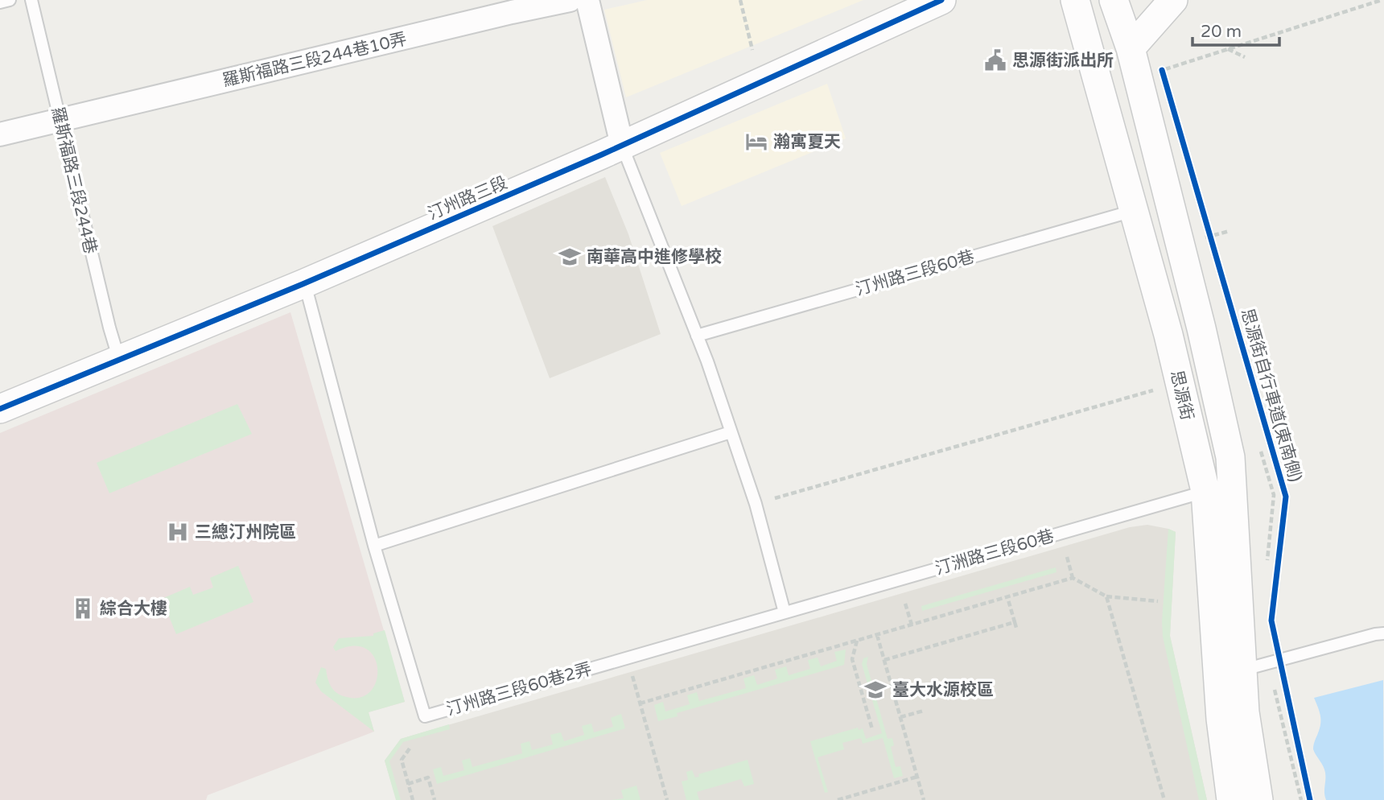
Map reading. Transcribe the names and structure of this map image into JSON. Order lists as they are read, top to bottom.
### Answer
{
  "streets": {
    "street": ["羅斯福路三段244巷10弄", "汀州路三段", "思源街"],
    "lane": [
      "羅斯福路三段244巷",
      "汀州路三段60巷",
      "汀洲路三段60巷",
      "汀州路三段60巷2弄"
    ],
    "cycle path": ["思源街自行車道(東南側)"]
  },
  "crossings": [
    ["羅斯福路三段244巷10弄", "羅斯福路三段244巷"],
    ["羅斯福路三段244巷", "汀州路三段"],
    ["汀州路三段", "汀州路三段60巷2弄"],
    ["汀州路三段60巷", "思源街"],
    ["思源街", "汀洲路三段60巷"],
    ["汀洲路三段60巷", "汀州路三段60巷2弄"]
  ],
  "places": {
    "public building": ["思源街派出所"],
    "hotel": ["瀚寓夏天"],
    "school or university": ["南華高中進修學校", "臺大水源校區"],
    "hospital": ["三總汀州院區"],
    "building": ["綜合大樓"]
  },
  "scale_bar": "20 m"
}
